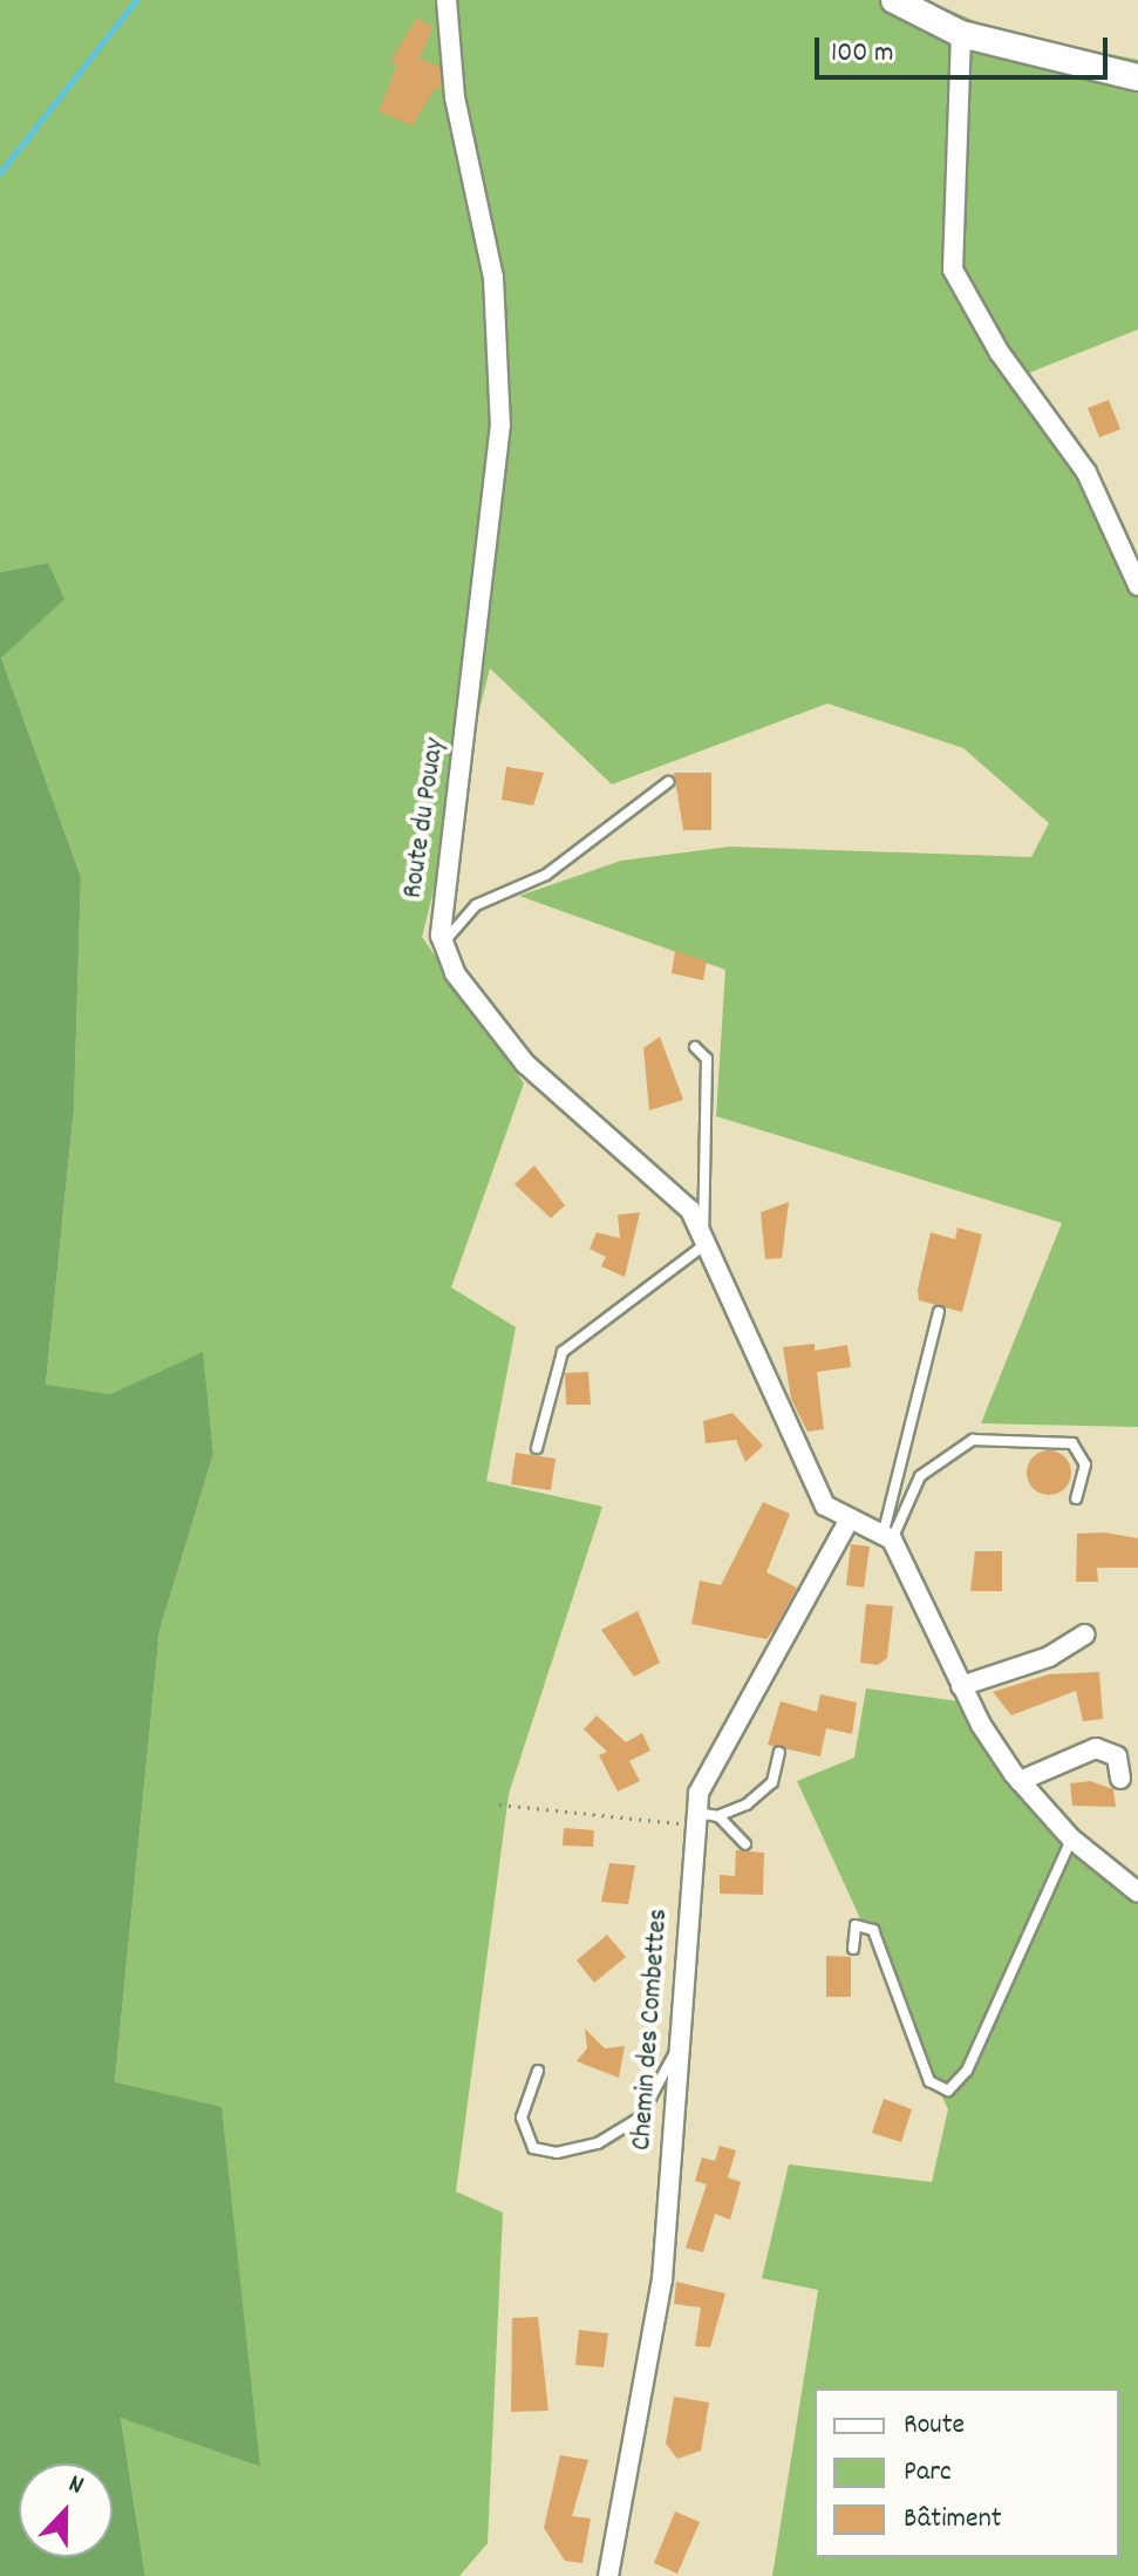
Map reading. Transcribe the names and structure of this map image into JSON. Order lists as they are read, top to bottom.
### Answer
{
  "streets": {
    "street": ["Route du Pouay", "Chemin des Combettes"]
  },
  "crossings": [
    ["Route du Pouay", "Chemin des Combettes"]
  ],
  "legend": ["Route", "Parc", "Bâtiment"],
  "scale_bar": "100 m",
  "north": "top"
}
